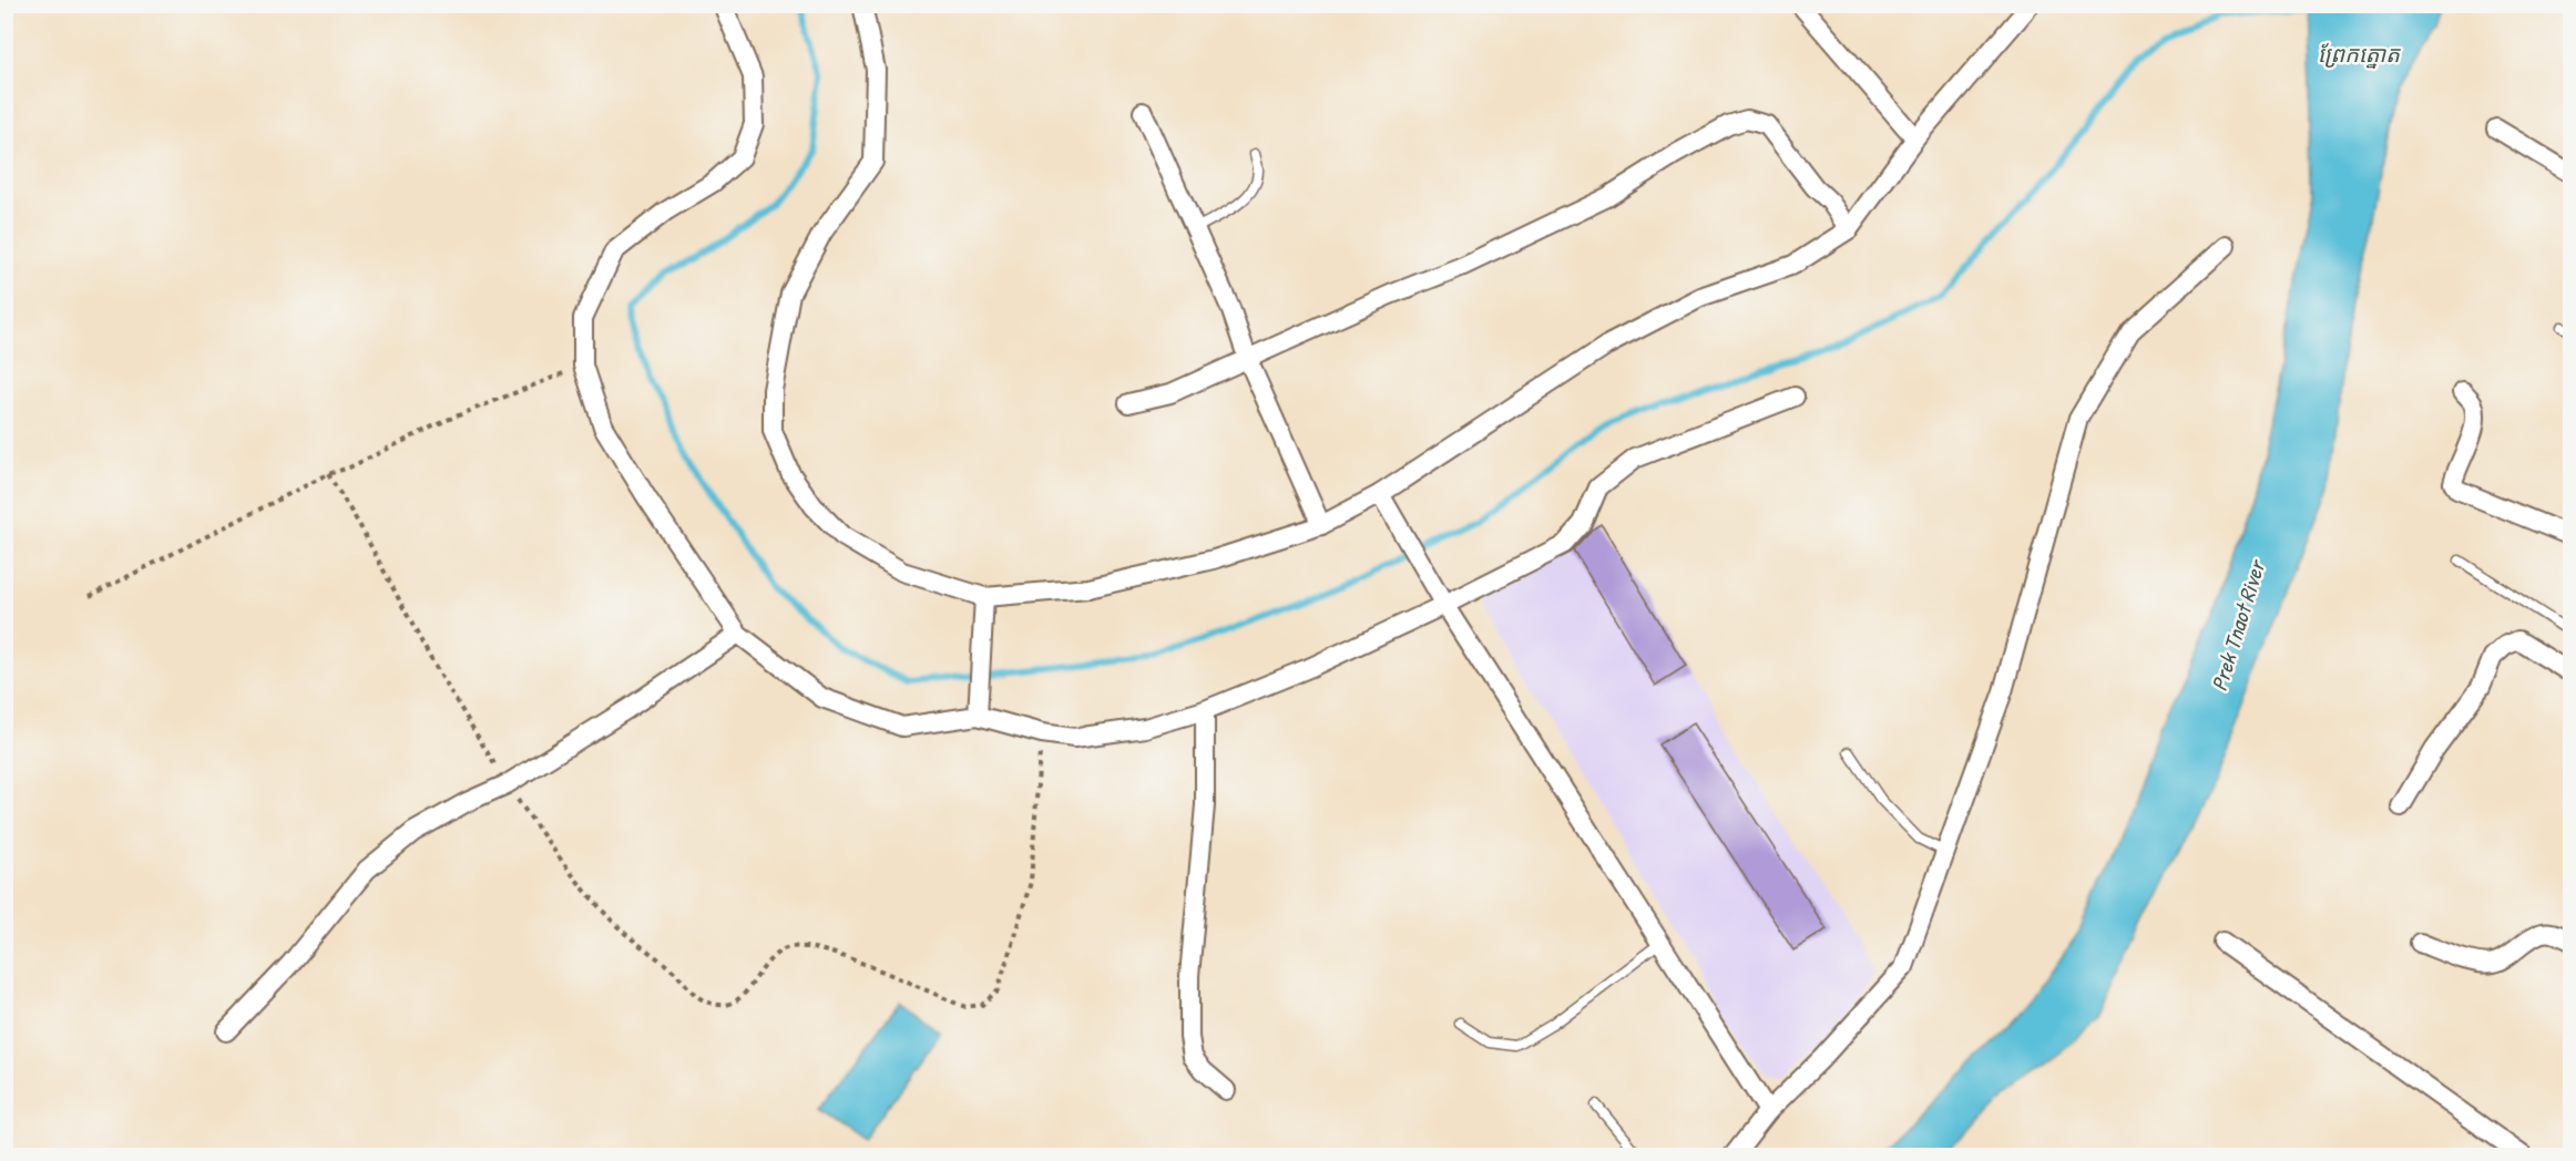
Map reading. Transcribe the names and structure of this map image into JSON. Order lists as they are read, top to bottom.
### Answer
{
  "water": ["ព្រែកត្នោត", "Prek Tnaot River"]
}
